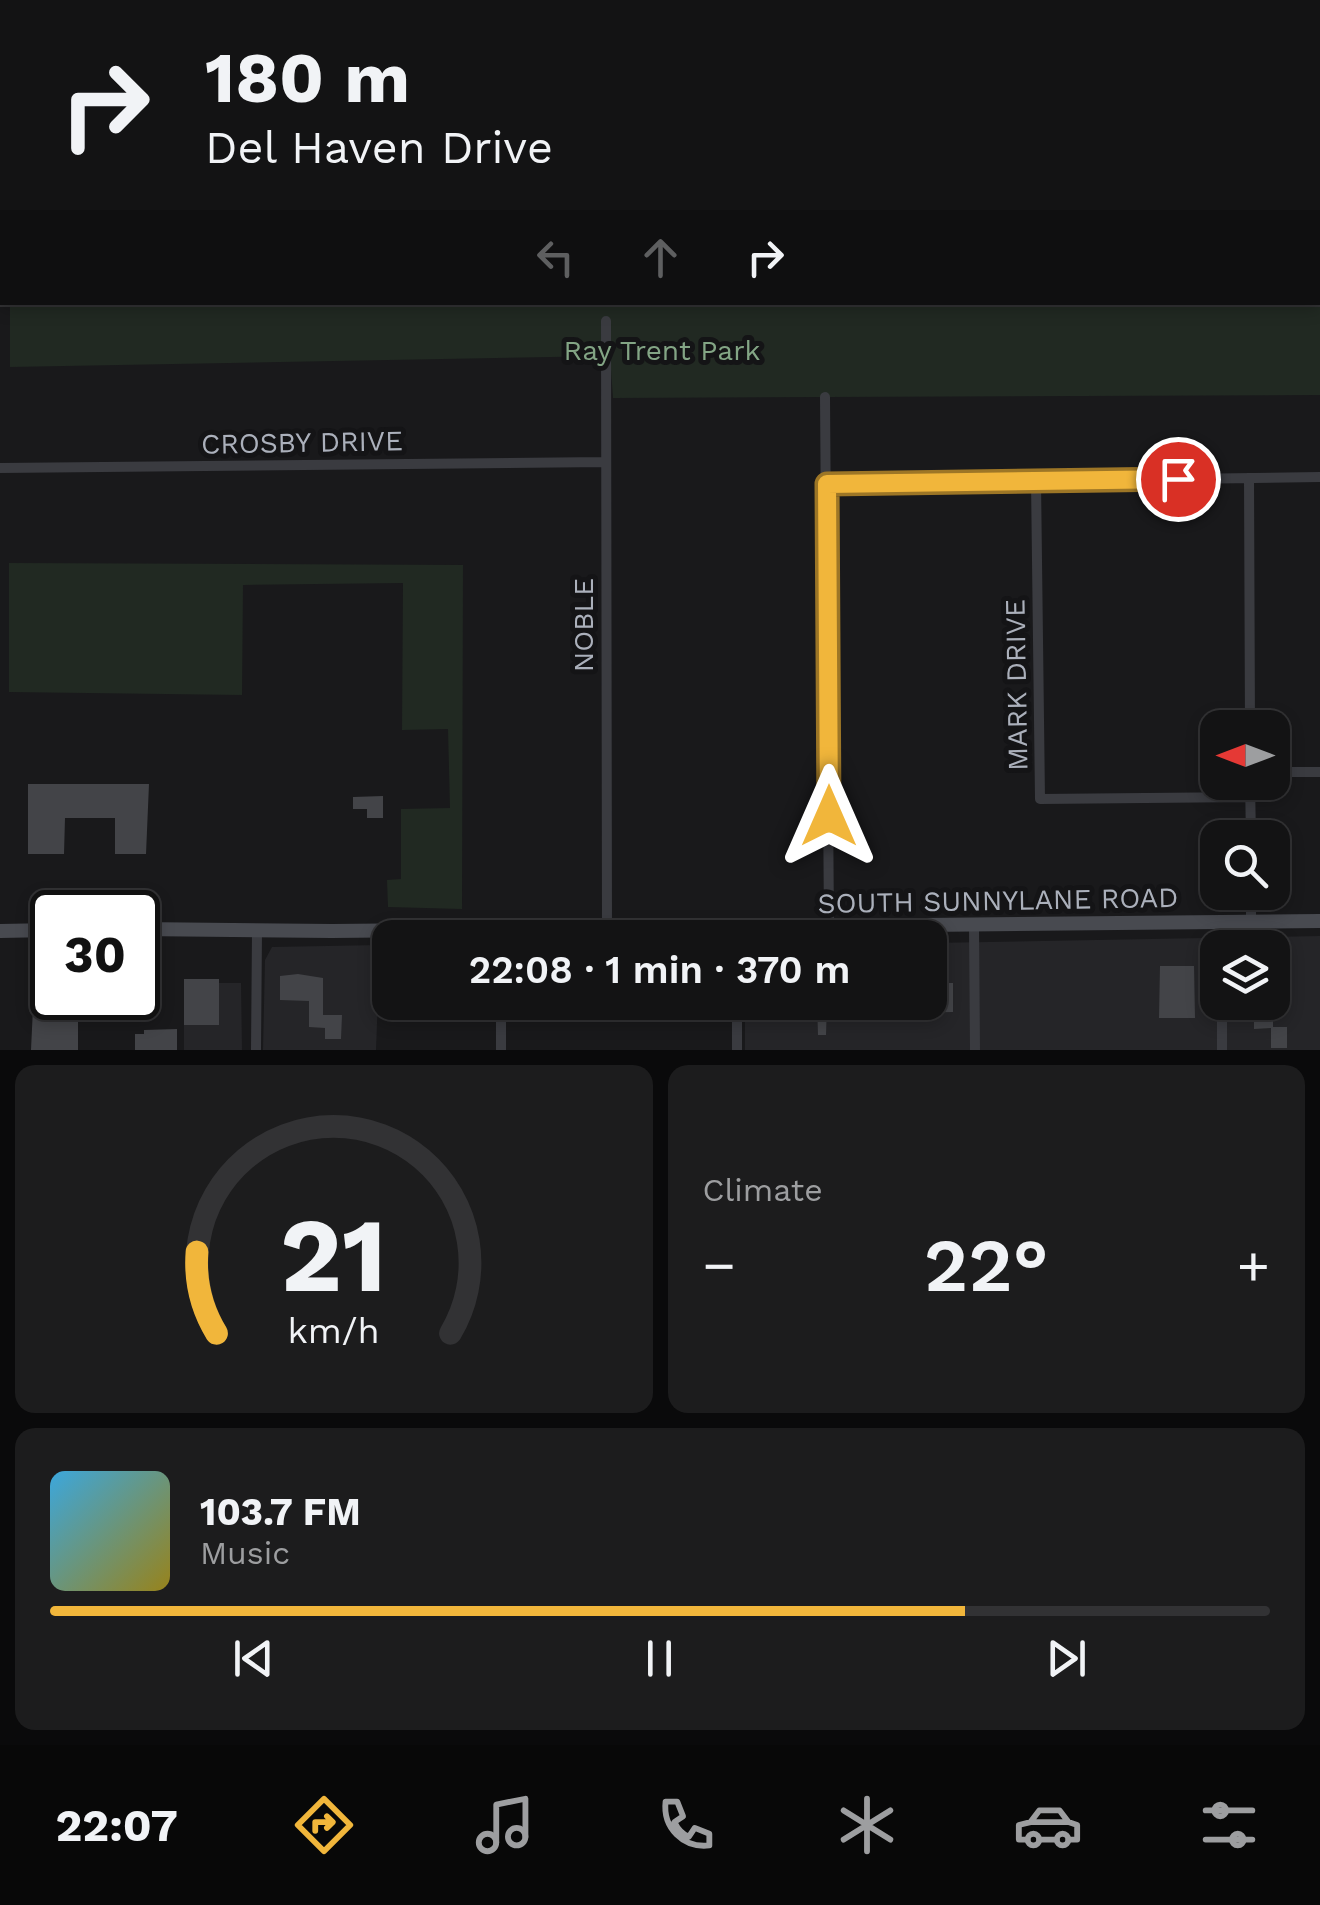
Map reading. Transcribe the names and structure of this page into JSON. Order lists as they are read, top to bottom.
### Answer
{
  "streets": {
    "main road": ["SOUTH SUNNYLANE ROAD"],
    "street": ["CROSBY DRIVE", "NOBLE", "MARK DRIVE"]
  },
  "crossings": [
    ["CROSBY DRIVE", "NOBLE"]
  ],
  "parks": ["Ray Trent Park"],
  "north": "left",
  "page": {
    "turn": ["180 m", "Del Haven Drive"],
    "limit": "30",
    "trip": "22:08 · 1 min · 370 m",
    "tile": "Climate",
    "heat": ["−", "22°", "+"],
    "song": ["103.7 FM", "Music"],
    "tabs": "22:07",
    "gauge": ["21", "km/h"]
  }
}
